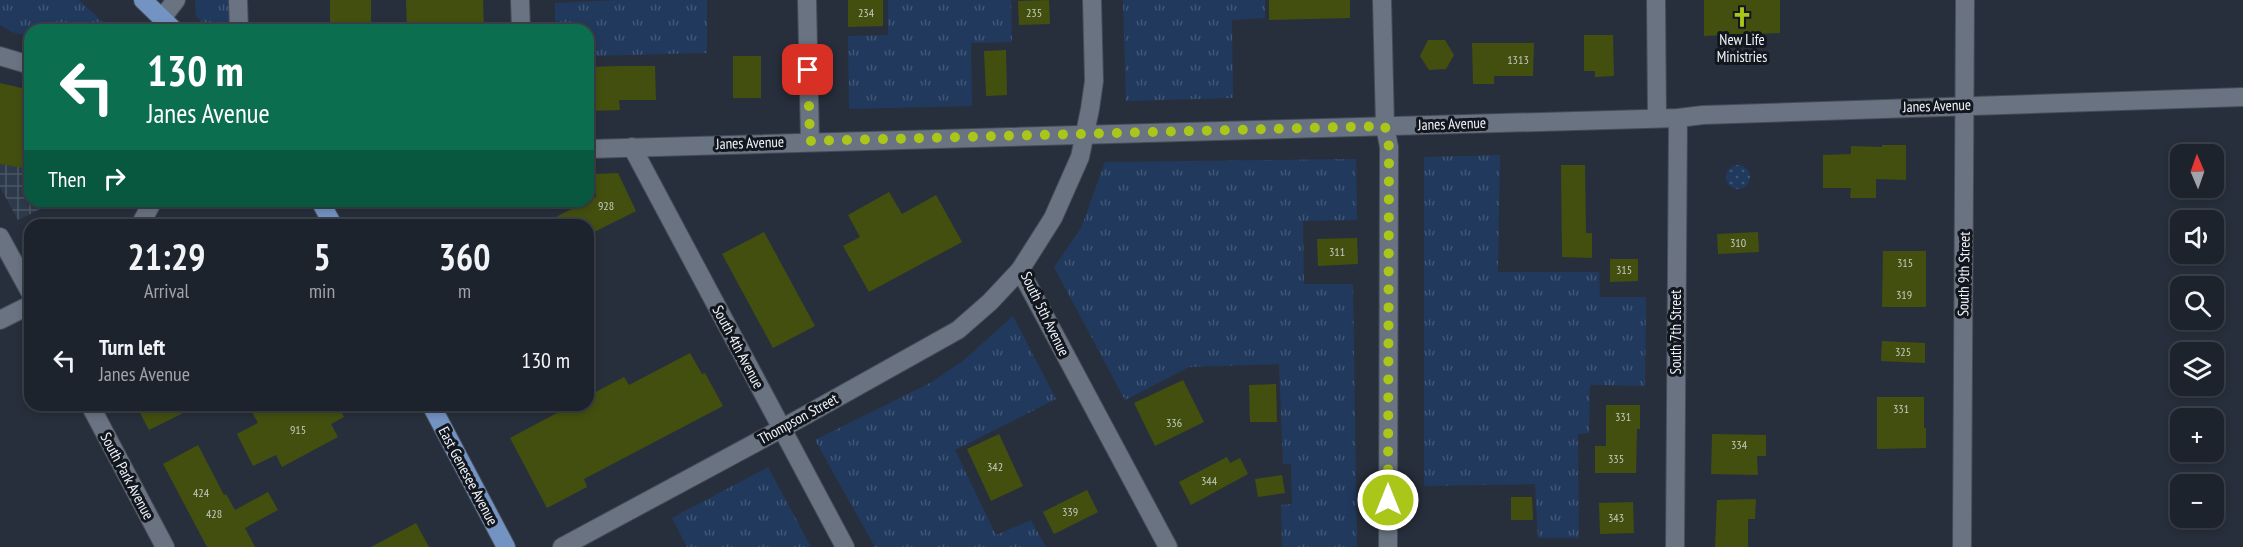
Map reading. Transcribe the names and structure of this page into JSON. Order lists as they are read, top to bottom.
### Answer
{
  "streets": {
    "main road": ["East Genesee Avenue"],
    "street": [
      "Janes Avenue",
      "South 9th Street",
      "South 5th Avenue",
      "South 7th Street",
      "South 4th Avenue",
      "Thompson Street",
      "South Park Avenue"
    ]
  },
  "crossings": [
    ["Janes Avenue", "South 9th Street"],
    ["Janes Avenue", "South 5th Avenue"],
    ["Janes Avenue", "South 7th Street"],
    ["Janes Avenue", "South 4th Avenue"],
    ["South 5th Avenue", "Thompson Street"],
    ["South 4th Avenue", "Thompson Street"]
  ],
  "places": {
    "church": ["New Life Ministries"]
  },
  "house_numbers": [
    "234",
    "235",
    "1313",
    "928",
    "310",
    "311",
    "315",
    "315",
    "319",
    "325",
    "331",
    "331",
    "336",
    "915",
    "334",
    "335",
    "342",
    "344",
    "424",
    "339",
    "428",
    "343"
  ],
  "north": "top",
  "page": {
    "turn": ["130 m", "Janes Avenue"],
    "map_buttons": ["+", "−"],
    "then": "Then",
    "eta": [
      "21:29",
      "Arrival",
      "5",
      "min",
      "360",
      "m"
    ],
    "list": [
      {
        "name": "Turn left",
        "note": "Janes Avenue",
        "value": "130 m"
      }
    ]
  }
}
